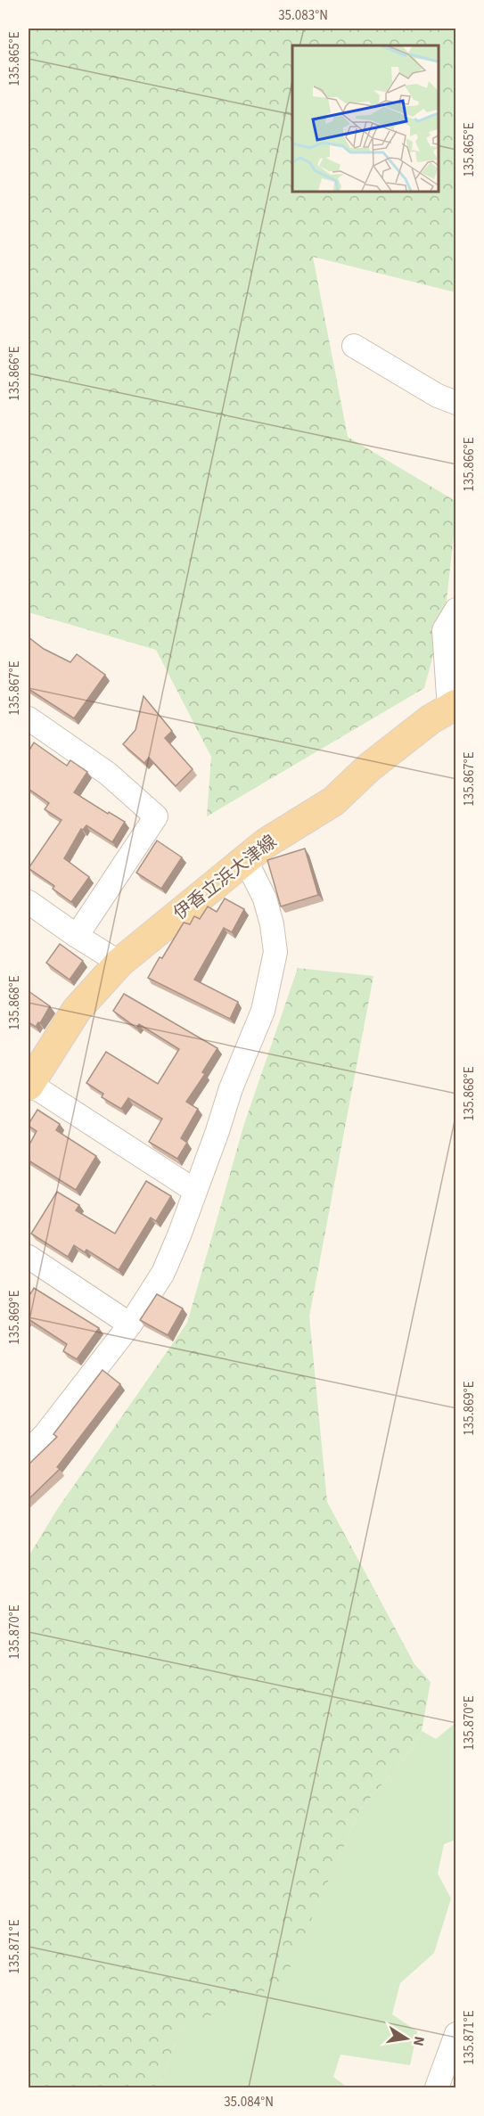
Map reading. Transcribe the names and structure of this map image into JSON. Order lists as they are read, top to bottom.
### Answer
{
  "streets": {
    "main road": ["伊香立浜大津線"]
  },
  "north": "right",
  "coordinates": [
    "35.083°N",
    "135.865°E",
    "135.866°E",
    "135.867°E",
    "135.868°E",
    "135.869°E",
    "135.870°E",
    "135.871°E",
    "35.084°N"
  ]
}
